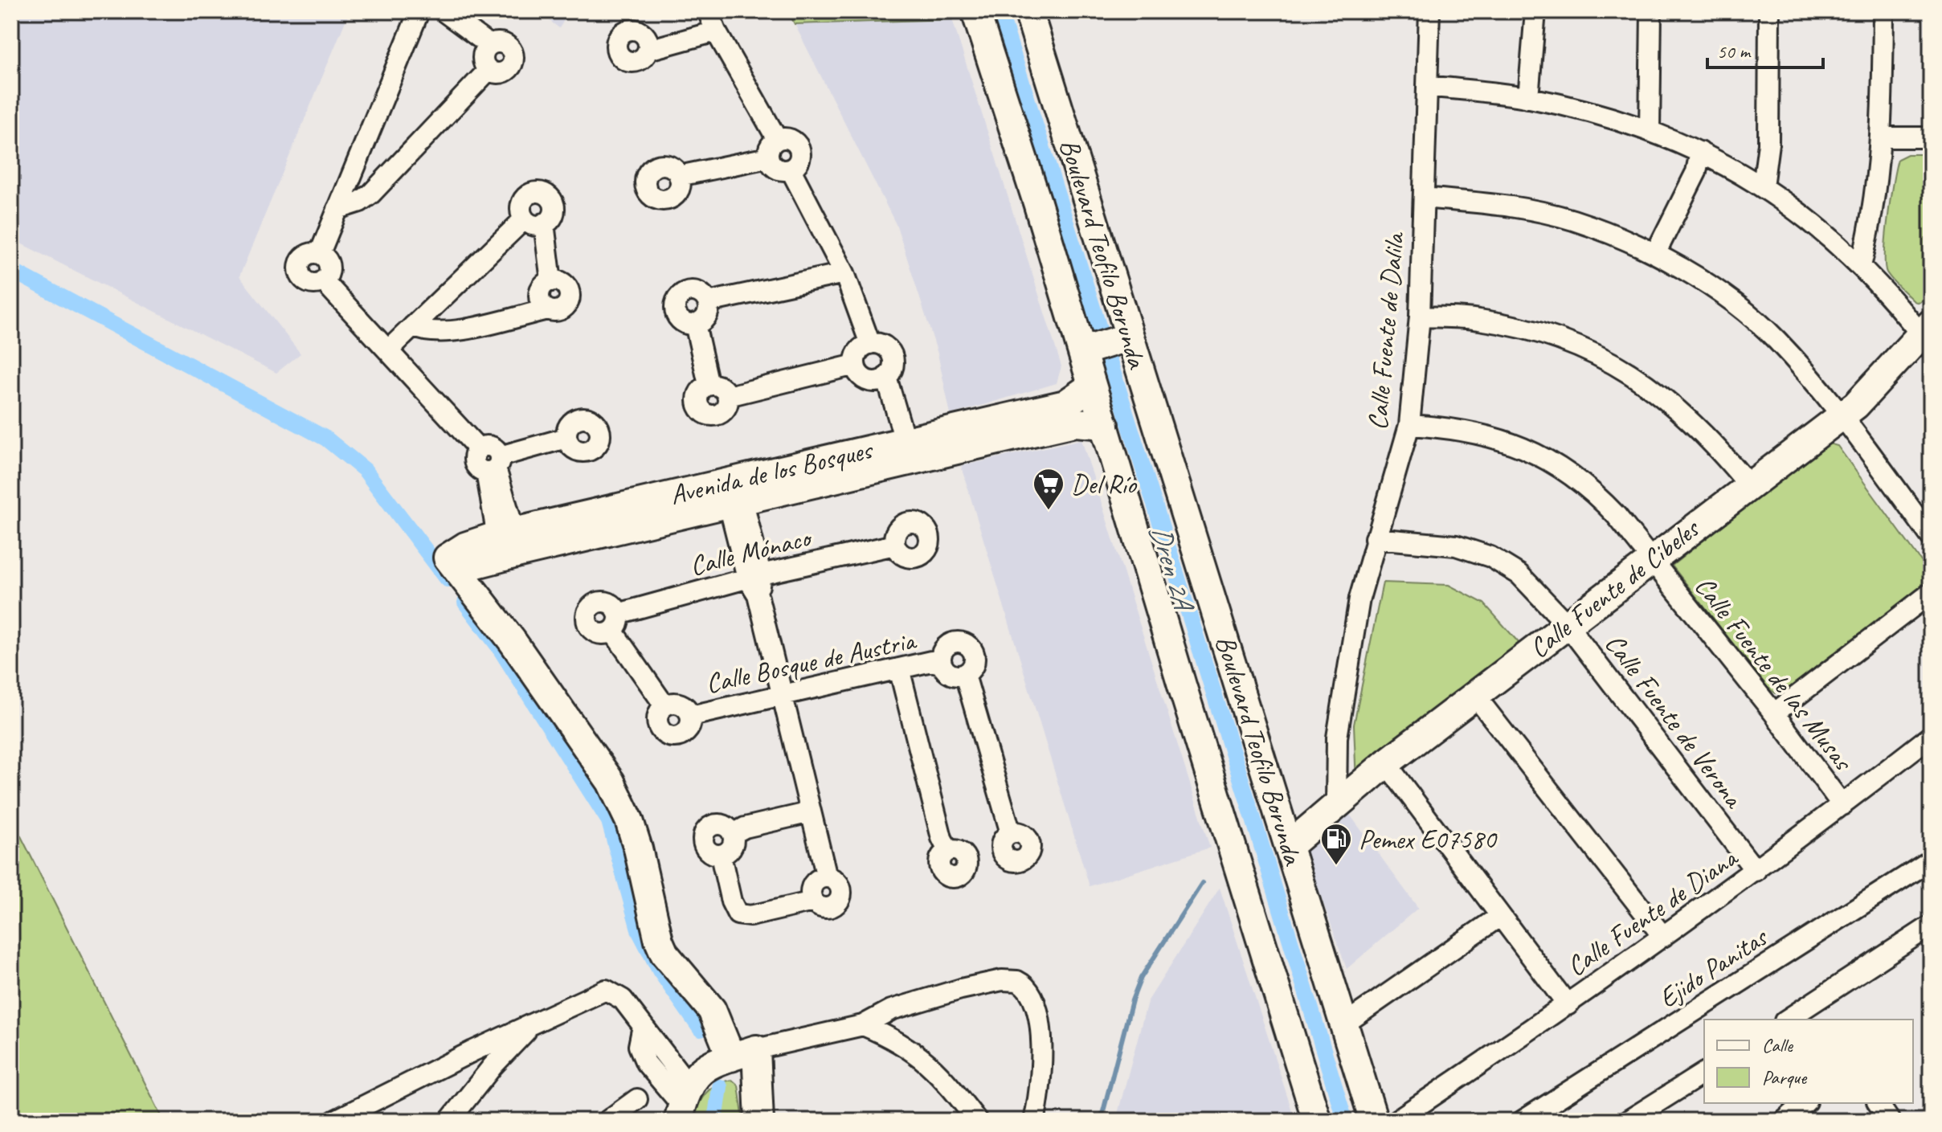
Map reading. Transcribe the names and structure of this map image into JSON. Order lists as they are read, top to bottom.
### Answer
{
  "streets": {
    "street": [
      "Boulevard Teofilo Borunda",
      "Calle Fuente de Dalila",
      "Avenida de los Bosques",
      "Calle Mónaco",
      "Calle Fuente de Cibeles",
      "Calle Bosque de Austria",
      "Calle Fuente de las Musas",
      "Calle Fuente de Verona",
      "Calle Fuente de Diana",
      "Ejido Panitas"
    ]
  },
  "crossings": [
    ["Boulevard Teofilo Borunda", "Avenida de los Bosques"],
    ["Boulevard Teofilo Borunda", "Calle Fuente de Cibeles"],
    ["Calle Fuente de Dalila", "Calle Fuente de Cibeles"],
    ["Calle Fuente de Dalila", "Calle Fuente de las Musas"],
    ["Calle Fuente de Dalila", "Calle Fuente de Verona"],
    ["Calle Mónaco", "Calle Bosque de Austria"],
    ["Calle Fuente de Cibeles", "Calle Fuente de las Musas"],
    ["Calle Fuente de Cibeles", "Calle Fuente de Verona"],
    ["Calle Fuente de las Musas", "Calle Fuente de Diana"],
    ["Calle Fuente de Verona", "Calle Fuente de Diana"]
  ],
  "water": ["Dren 2A"],
  "places": {
    "supermarket": ["Del Río"],
    "fuel station": ["Pemex E07580"]
  },
  "legend": ["Calle", "Parque"],
  "scale_bar": "50 m"
}
